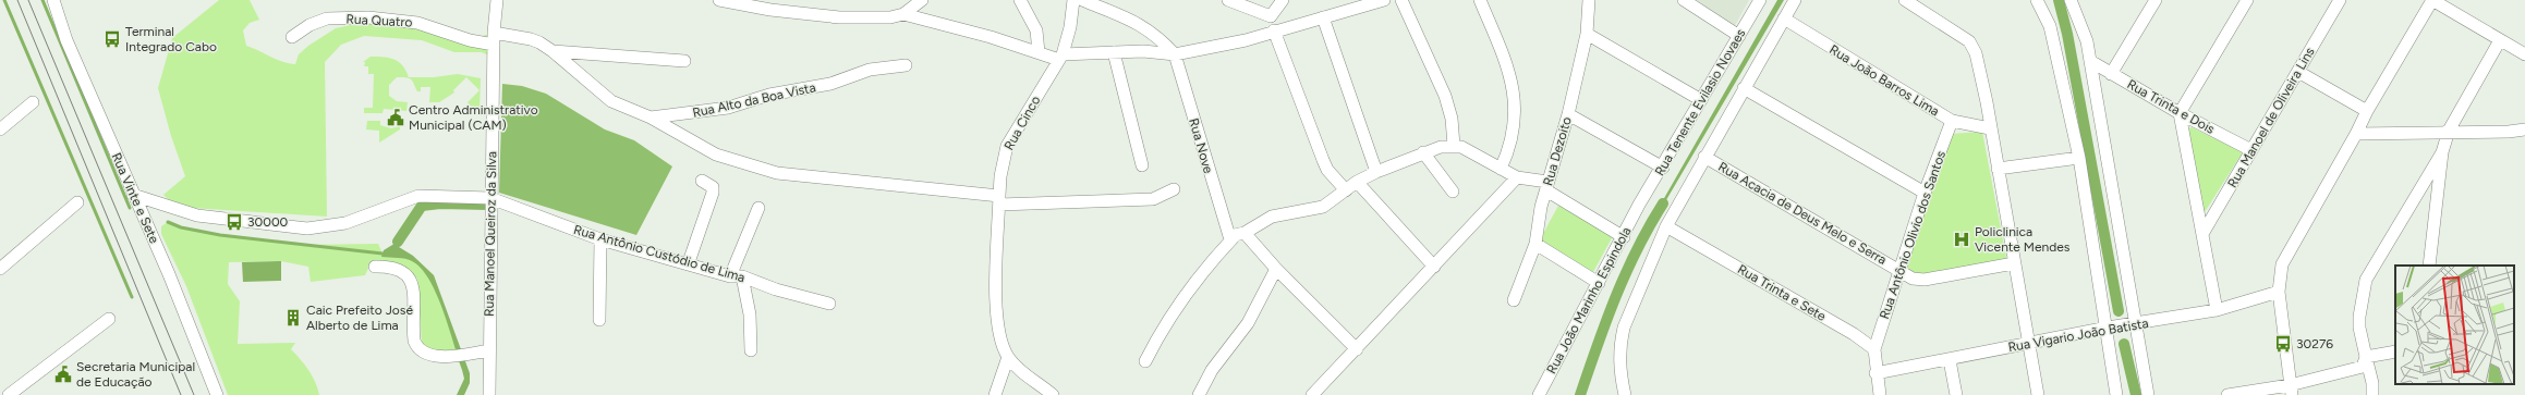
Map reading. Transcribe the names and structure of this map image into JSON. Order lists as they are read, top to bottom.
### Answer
{
  "streets": {
    "street": [
      "Rua Quatro",
      "Rua João Barros Lima",
      "Rua Alto da Boa Vista",
      "Rua Tenente Evilasio Novaes",
      "Rua Trinta e Dois",
      "Rua Manoel de Oliveira Lins",
      "Rua Cinco",
      "Rua Nove",
      "Rua Dezoito",
      "Rua Vinte e Sete",
      "Rua Acacia de Deus Melo e Serra",
      "Rua Manoel Queiroz da Silva",
      "Rua Antônio Olivio dos Santos",
      "Rua Antônio Custódio de Lima",
      "Rua Trinta e Sete",
      "Rua João Marinho Espindola",
      "Rua Vigario João Batista"
    ]
  },
  "crossings": [
    ["Rua Quatro", "Rua Manoel Queiroz da Silva"],
    ["Rua João Barros Lima", "Rua Antônio Olivio dos Santos"],
    ["Rua Alto da Boa Vista", "Rua Manoel Queiroz da Silva"],
    ["Rua Tenente Evilasio Novaes", "Rua João Marinho Espindola"],
    ["Rua Trinta e Dois", "Rua Manoel de Oliveira Lins"],
    ["Rua Vinte e Sete", "Rua Antônio Custódio de Lima"],
    ["Rua Acacia de Deus Melo e Serra", "Rua Antônio Olivio dos Santos"],
    ["Rua Manoel Queiroz da Silva", "Rua Antônio Custódio de Lima"],
    ["Rua Antônio Olivio dos Santos", "Rua Trinta e Sete"]
  ],
  "places": {
    "bus stop": ["Terminal Integrado Cabo", "30000", "30276"],
    "public building": ["Centro Administrativo Municipal (CAM)", "Secretaria Municipal de Educação"],
    "hospital": ["Policlinica Vicente Mendes"],
    "building": ["Caic Prefeito José Alberto de Lima"]
  }
}
